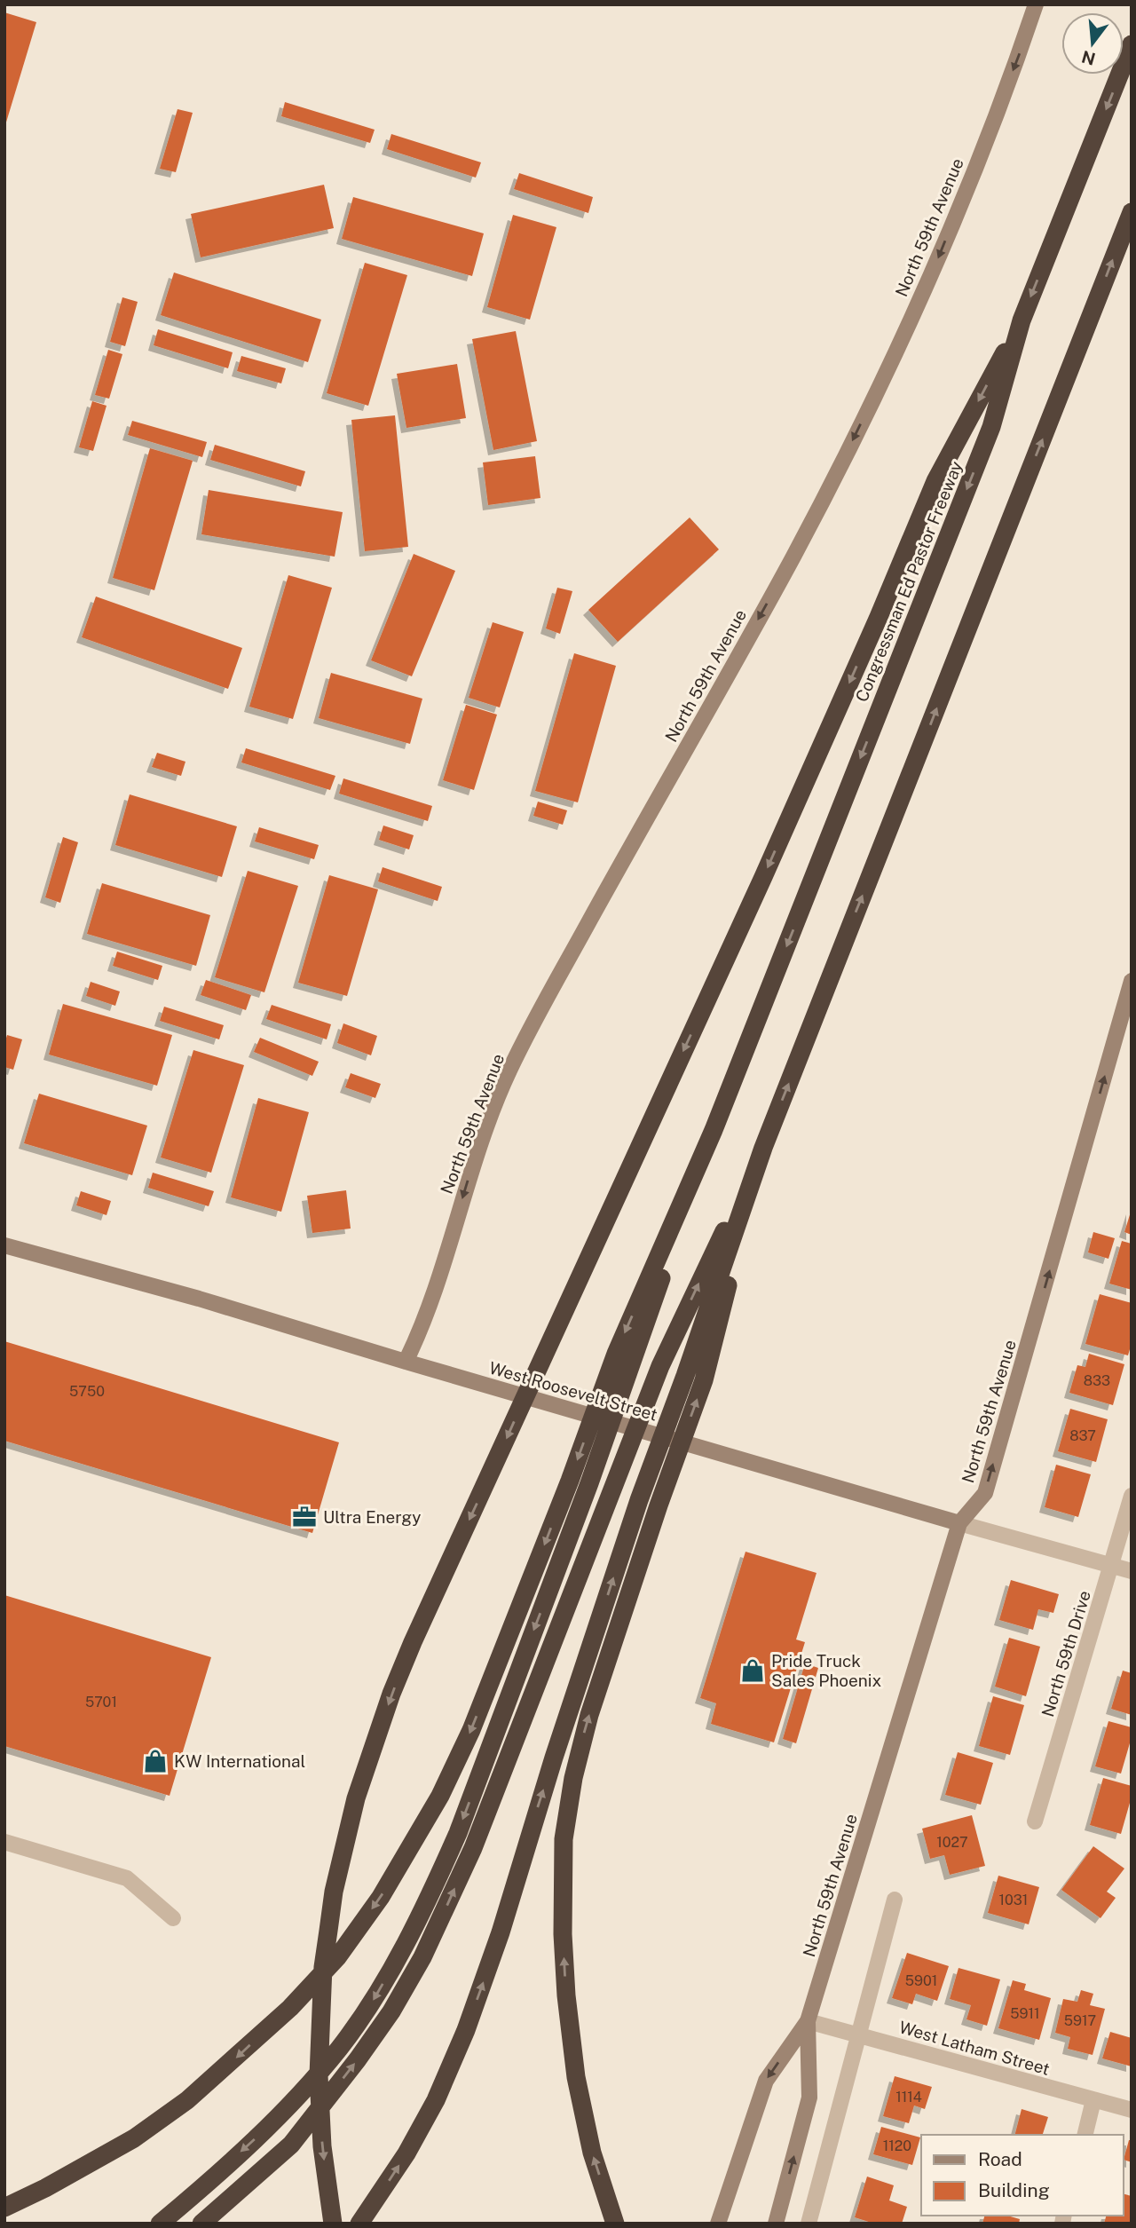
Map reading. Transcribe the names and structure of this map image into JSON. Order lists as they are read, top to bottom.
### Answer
{
  "streets": {
    "highway": ["Congressman Ed Pastor Freeway"],
    "main road": ["North 59th Avenue", "West Roosevelt Street"],
    "street": ["North 59th Drive", "West Latham Street"]
  },
  "crossings": [
    ["North 59th Avenue", "West Roosevelt Street"],
    ["North 59th Avenue", "West Latham Street"],
    ["West Roosevelt Street", "North 59th Drive"]
  ],
  "places": {
    "office": ["Ultra Energy"],
    "shop": ["Pride Truck Sales Phoenix", "KW International"]
  },
  "house_numbers": [
    "833",
    "5750",
    "837",
    "5701",
    "1027",
    "1031",
    "5901",
    "5911",
    "5917",
    "1114",
    "1120"
  ],
  "legend": ["Road", "Building"],
  "north": "bottom"
}
